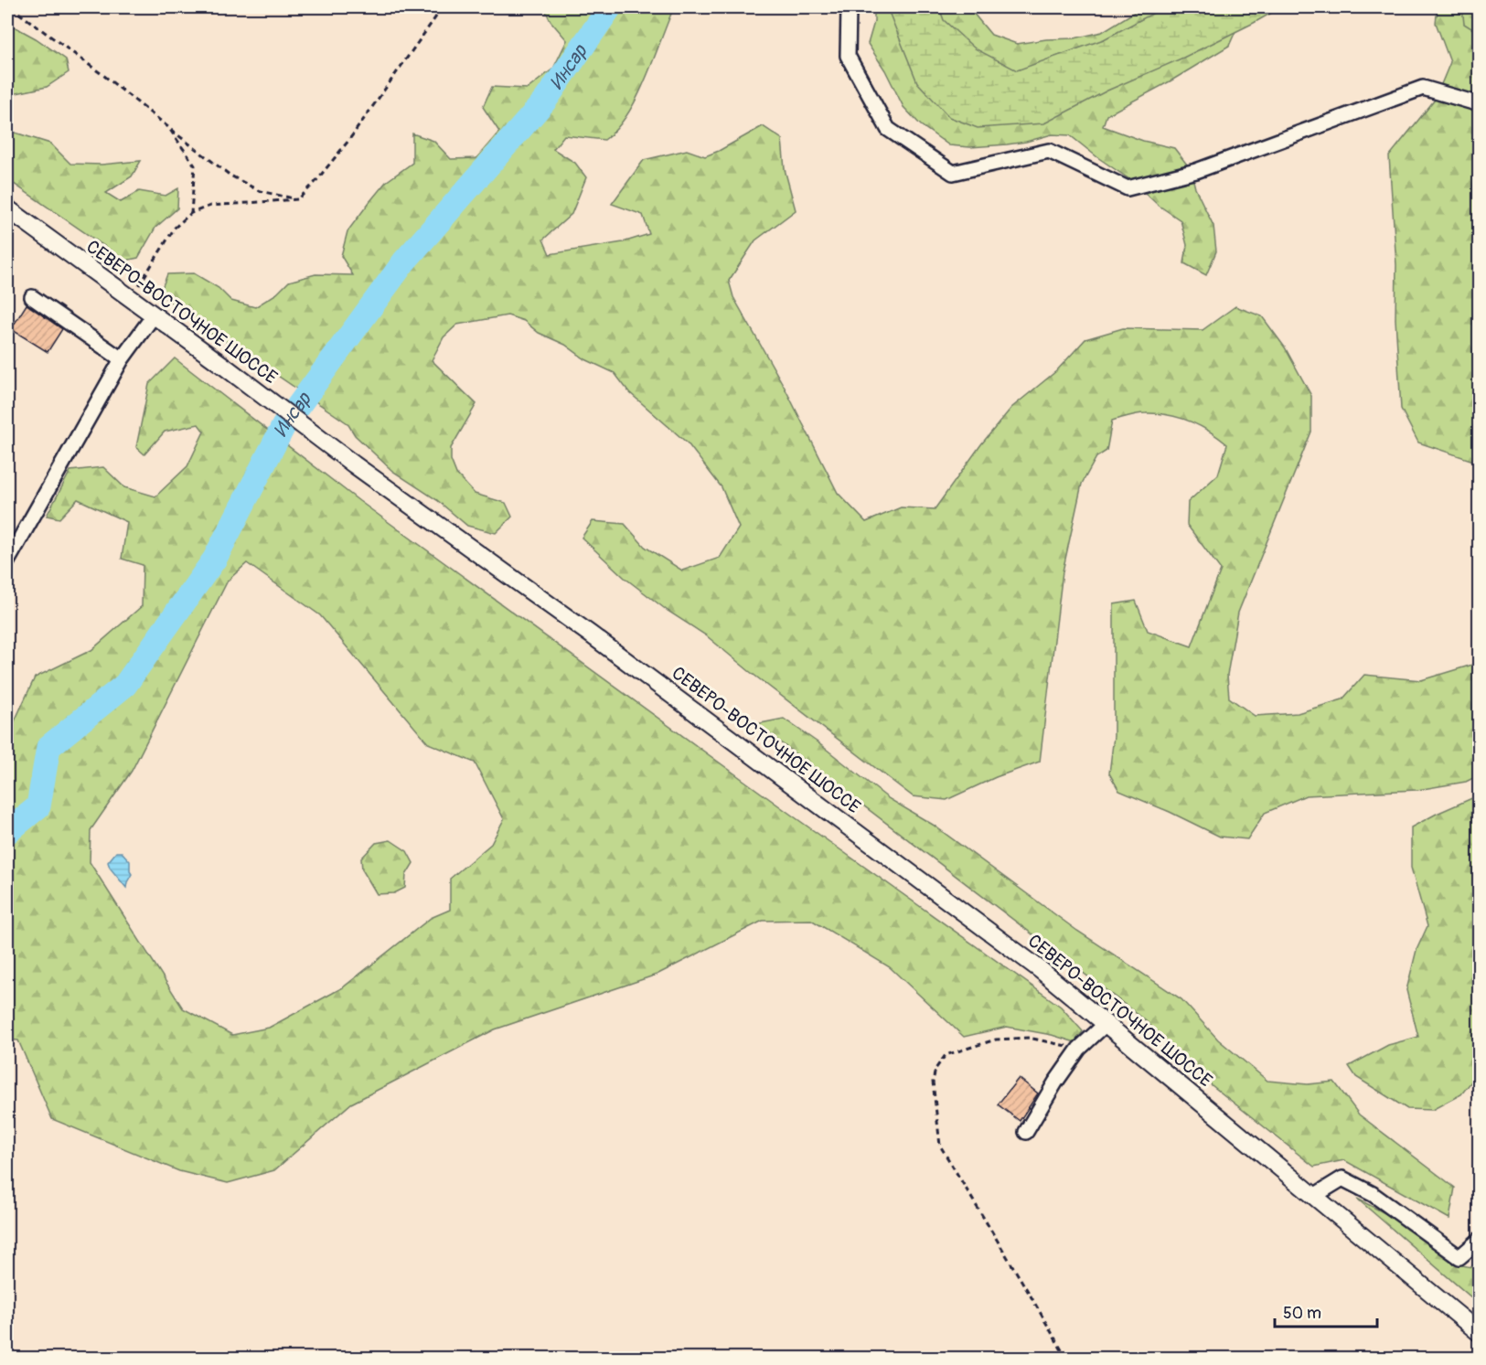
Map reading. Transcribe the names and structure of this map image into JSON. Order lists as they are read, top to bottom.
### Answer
{
  "streets": {
    "main road": ["СЕВЕРО-ВОСТОЧНОЕ ШОССЕ"]
  },
  "water": ["Инсар"],
  "scale_bar": "50 m"
}
